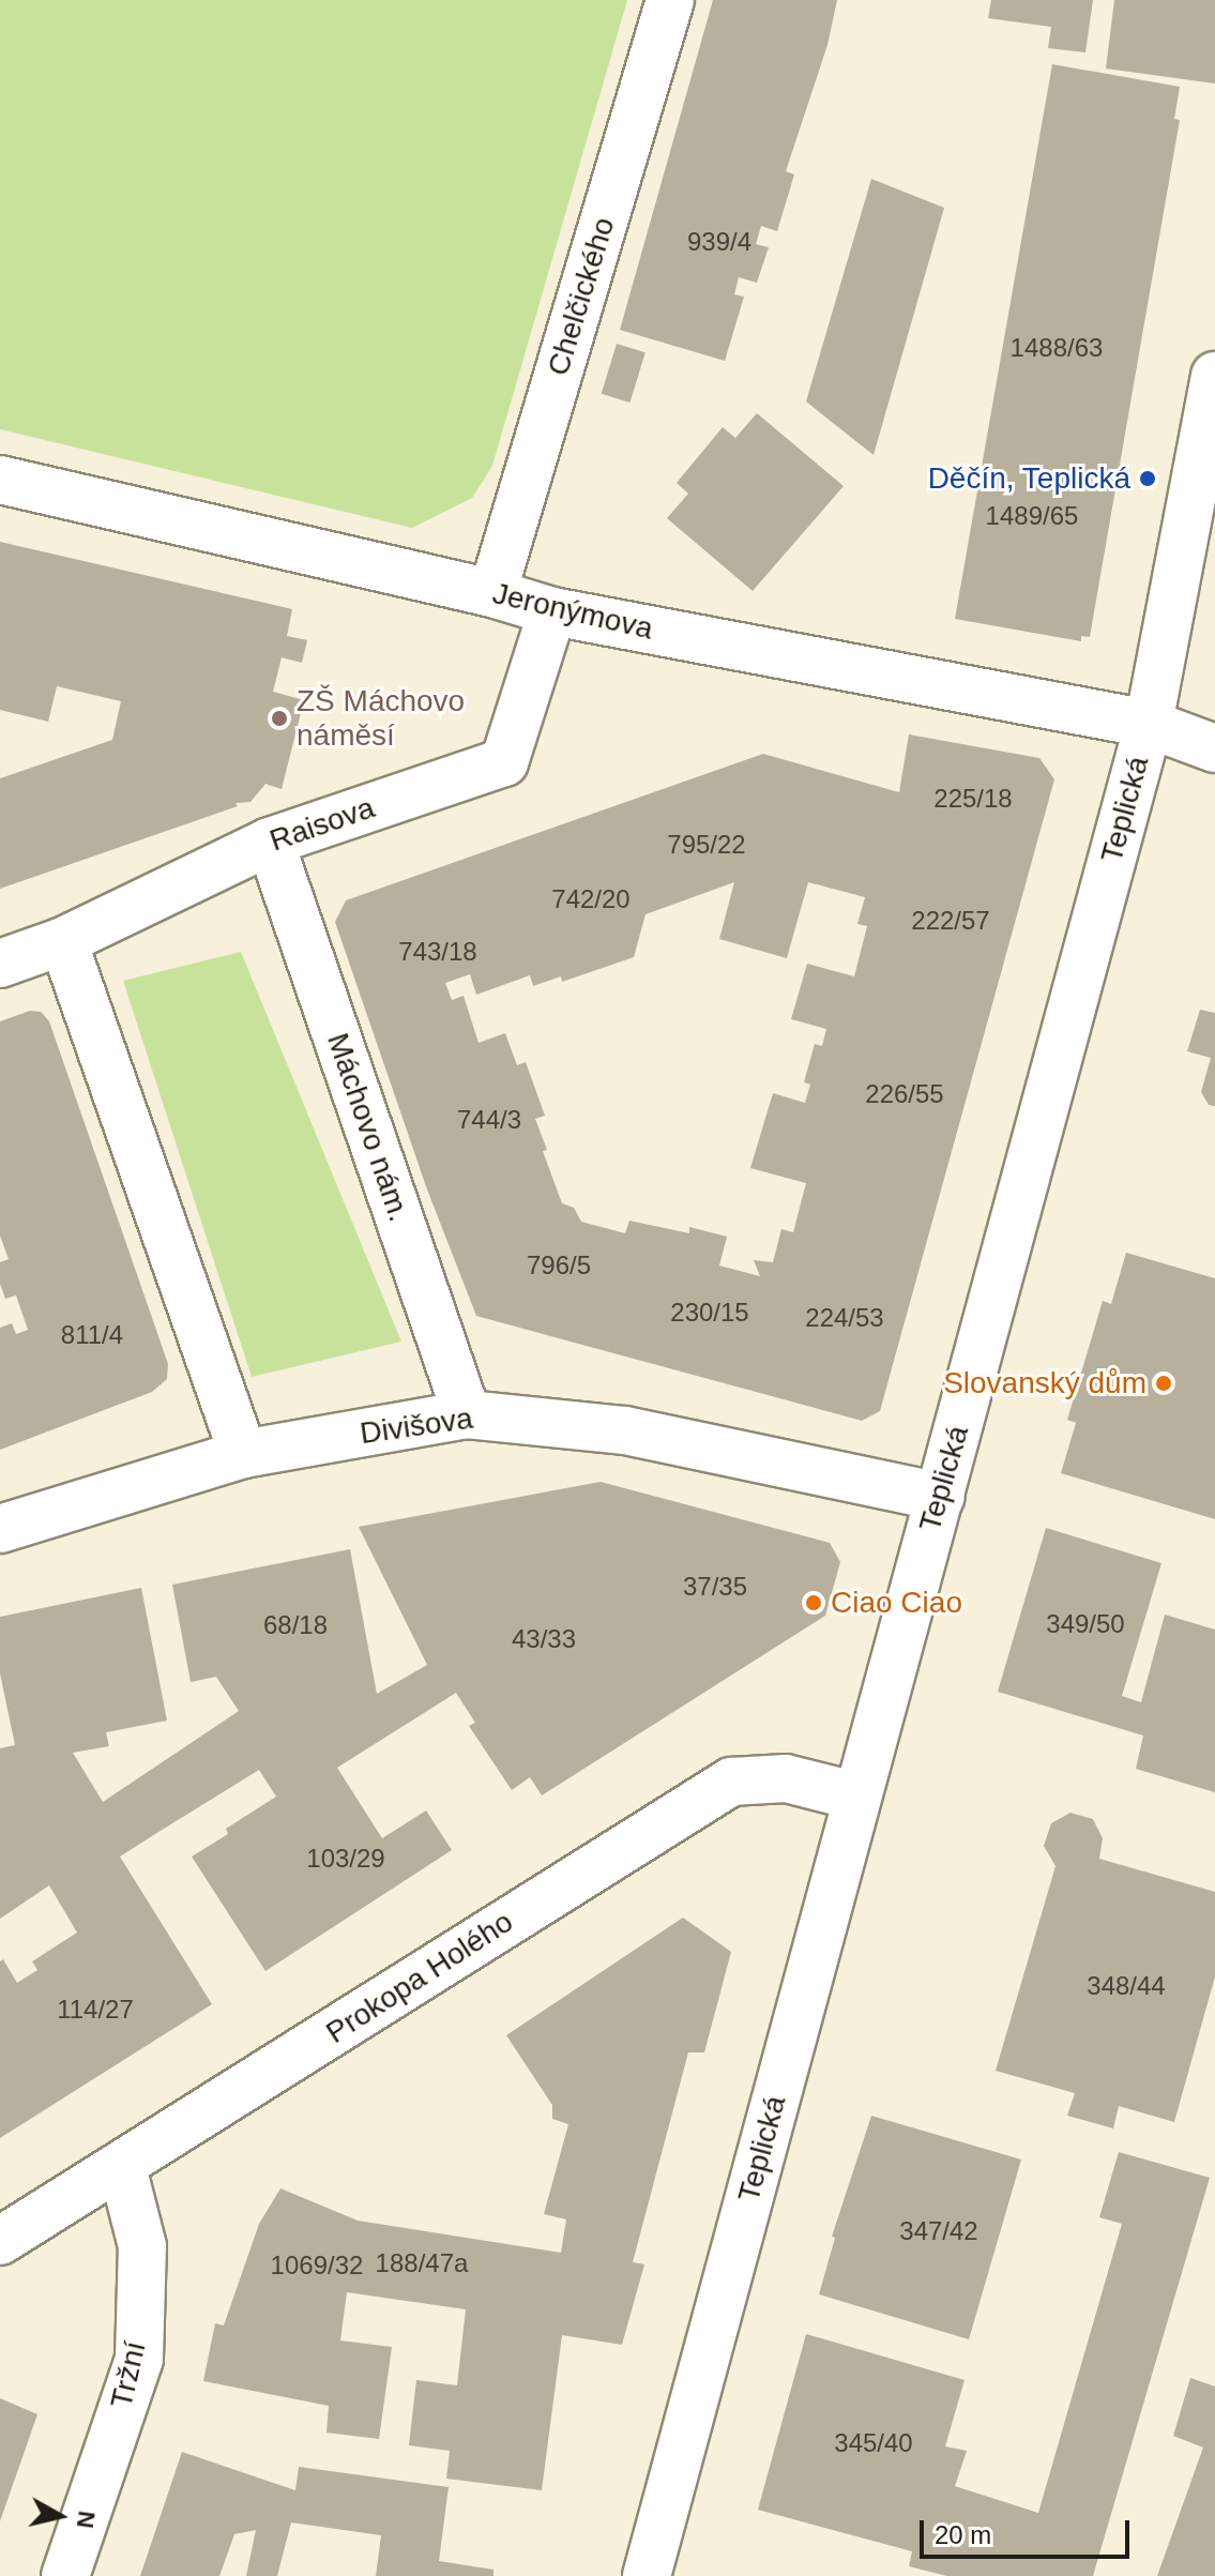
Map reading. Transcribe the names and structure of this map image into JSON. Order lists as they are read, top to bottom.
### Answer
{
  "streets": {
    "street": [
      "Chelčického",
      "Jeronýmova",
      "Teplická",
      "Raisova",
      "Máchovo nám.",
      "Divišova",
      "Prokopa Holého",
      "Tržní"
    ]
  },
  "crossings": [
    ["Chelčického", "Jeronýmova"],
    ["Jeronýmova", "Teplická"],
    ["Jeronýmova", "Raisova"],
    ["Teplická", "Divišova"],
    ["Teplická", "Prokopa Holého"],
    ["Raisova", "Máchovo nám."],
    ["Máchovo nám.", "Divišova"],
    ["Prokopa Holého", "Tržní"]
  ],
  "places": [
    "Děčín, Teplická",
    "ZŠ Máchovo náměsí",
    "Slovanský dům",
    "Ciao Ciao"
  ],
  "house_numbers": [
    "939/4",
    "1488/63",
    "1489/65",
    "225/18",
    "795/22",
    "742/20",
    "222/57",
    "743/18",
    "226/55",
    "744/3",
    "796/5",
    "230/15",
    "224/53",
    "811/4",
    "37/35",
    "349/50",
    "68/18",
    "43/33",
    "103/29",
    "348/44",
    "114/27",
    "347/42",
    "188/47a",
    "1069/32",
    "345/40"
  ],
  "scale_bar": "20 m",
  "north": "right"
}
